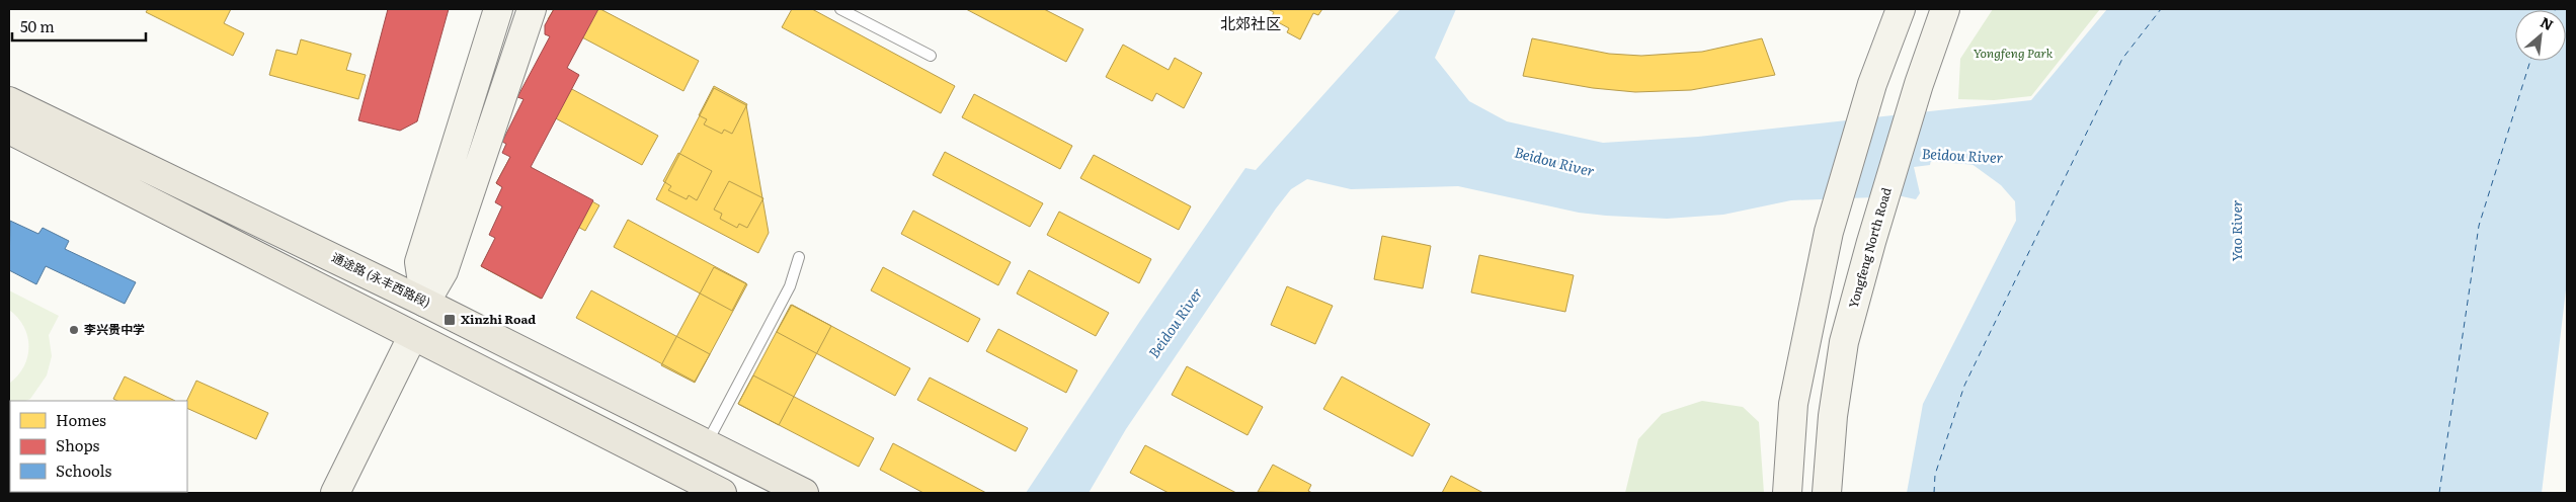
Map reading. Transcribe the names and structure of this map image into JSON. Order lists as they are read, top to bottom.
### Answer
{
  "streets": {
    "main road": ["Yongfeng North Road", "通途路 (永丰西路段)"]
  },
  "districts": ["北郊社区"],
  "water": ["Beidou River", "Yao River"],
  "parks": ["Yongfeng Park"],
  "places": {
    "transit": ["Xinzhi Road"],
    "other": ["李兴贵中学"]
  },
  "legend": ["Homes", "Shops", "Schools"],
  "scale_bar": "50 m",
  "north": "top right"
}
